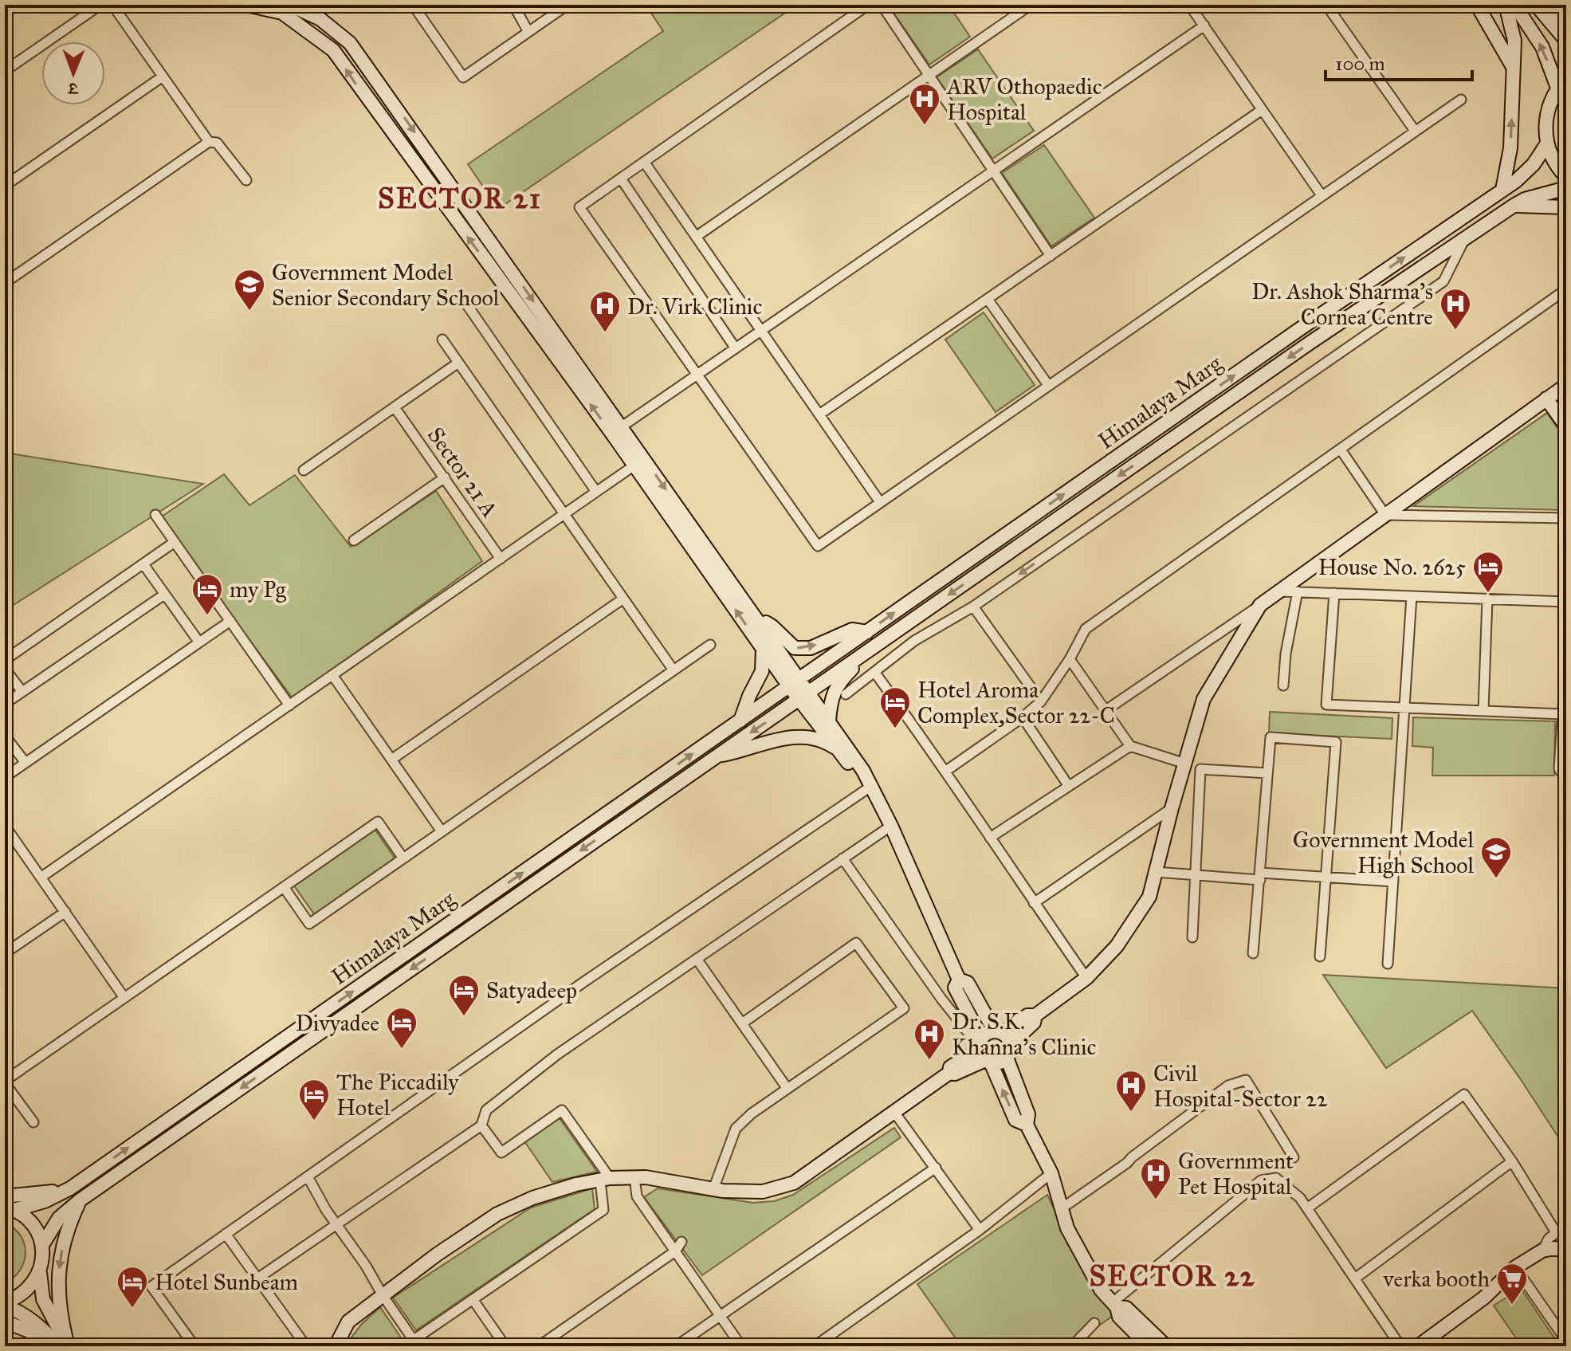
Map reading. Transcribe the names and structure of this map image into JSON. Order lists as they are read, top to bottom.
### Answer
{
  "streets": {
    "main road": ["Himalaya Marg"],
    "street": ["Sector 21 A"]
  },
  "districts": ["SECTOR 21", "SECTOR 22"],
  "places": {
    "hospital": [
      "ARV Othopaedic Hospital",
      "Dr. Ashok Sharma's Cornea Centre",
      "Dr. Virk Clinic",
      "Dr. S.K. Khanna's Clinic",
      "Civil Hospital-Sector 22",
      "Government Pet Hospital"
    ],
    "school or university": ["Government Model Senior Secondary School", "Government Model High School"],
    "hotel": [
      "House No. 2625",
      "my Pg",
      "Hotel Aroma Complex,Sector 22-C",
      "Satyadeep",
      "Divyadee",
      "The Piccadily Hotel",
      "Hotel Sunbeam"
    ],
    "supermarket": ["verka booth"]
  },
  "scale_bar": "100 m",
  "north": "bottom"
}
